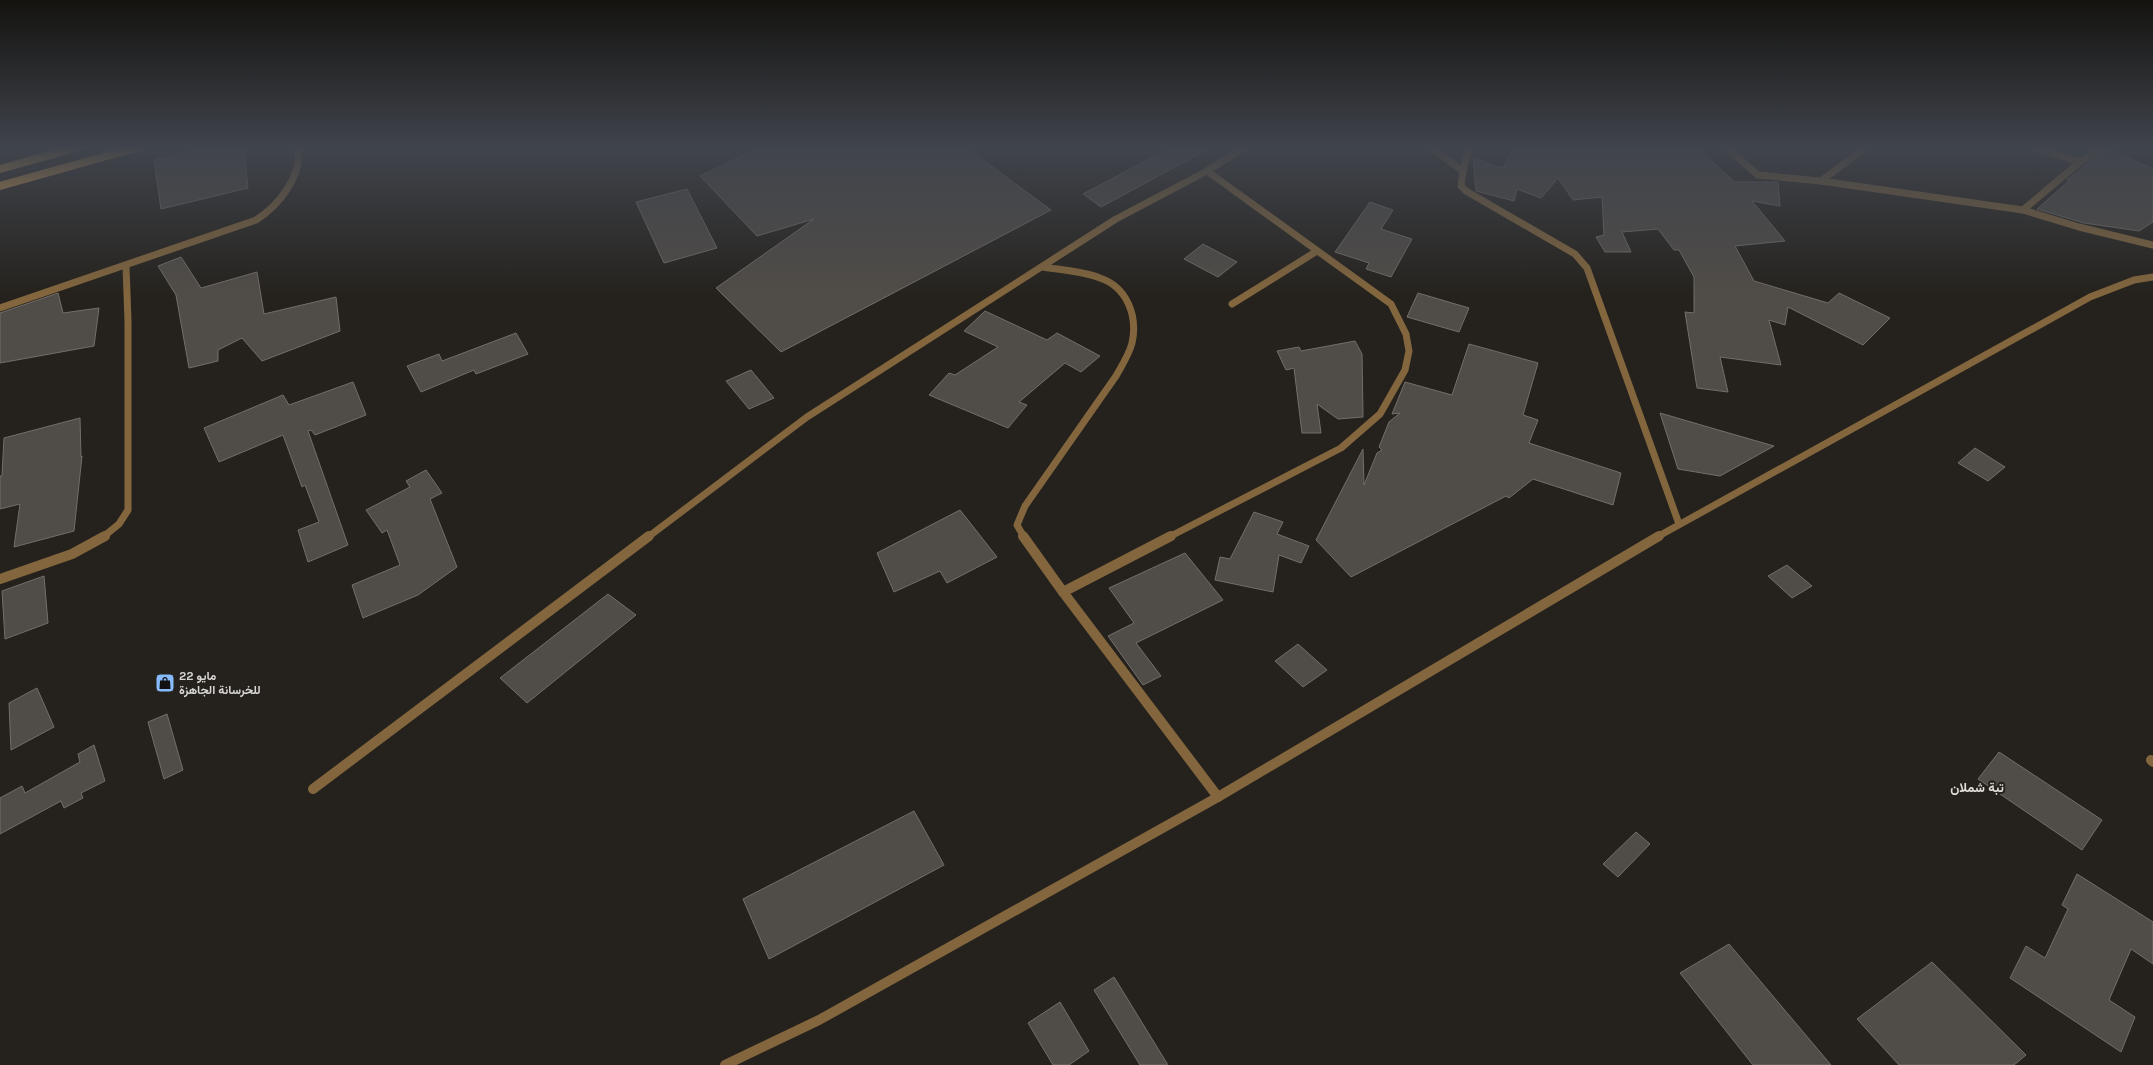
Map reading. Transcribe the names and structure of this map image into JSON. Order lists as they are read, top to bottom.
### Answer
{
  "districts": ["تبة شملان"],
  "places": {
    "shop": ["22 مايو للخرسانة الجاهزة"]
  }
}
